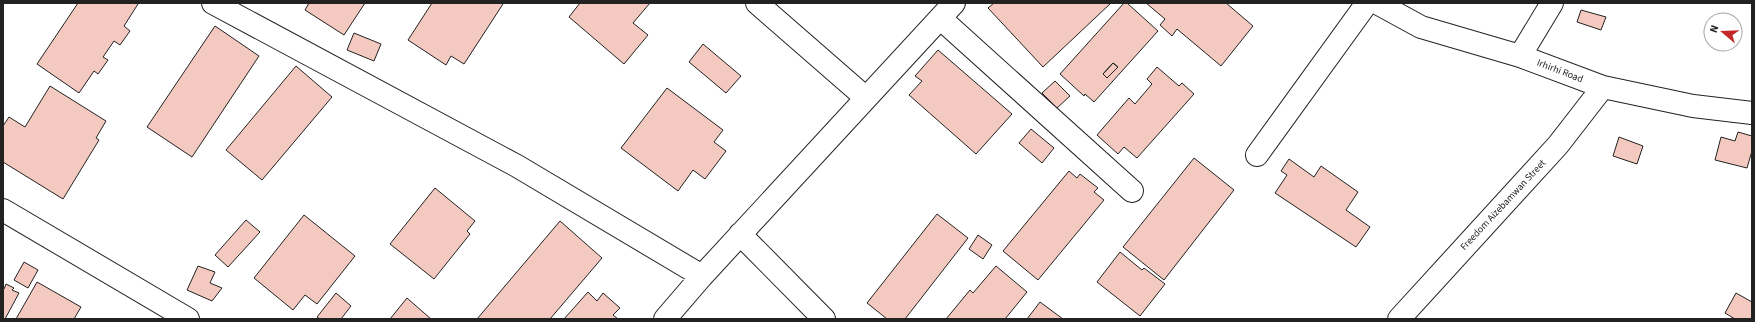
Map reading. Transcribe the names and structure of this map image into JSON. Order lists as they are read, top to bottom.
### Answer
{
  "streets": {
    "street": ["Irhirhi Road", "Freedom Aizebamwan Street"]
  },
  "crossings": [
    ["Irhirhi Road", "Freedom Aizebamwan Street"]
  ],
  "north": "left"
}
